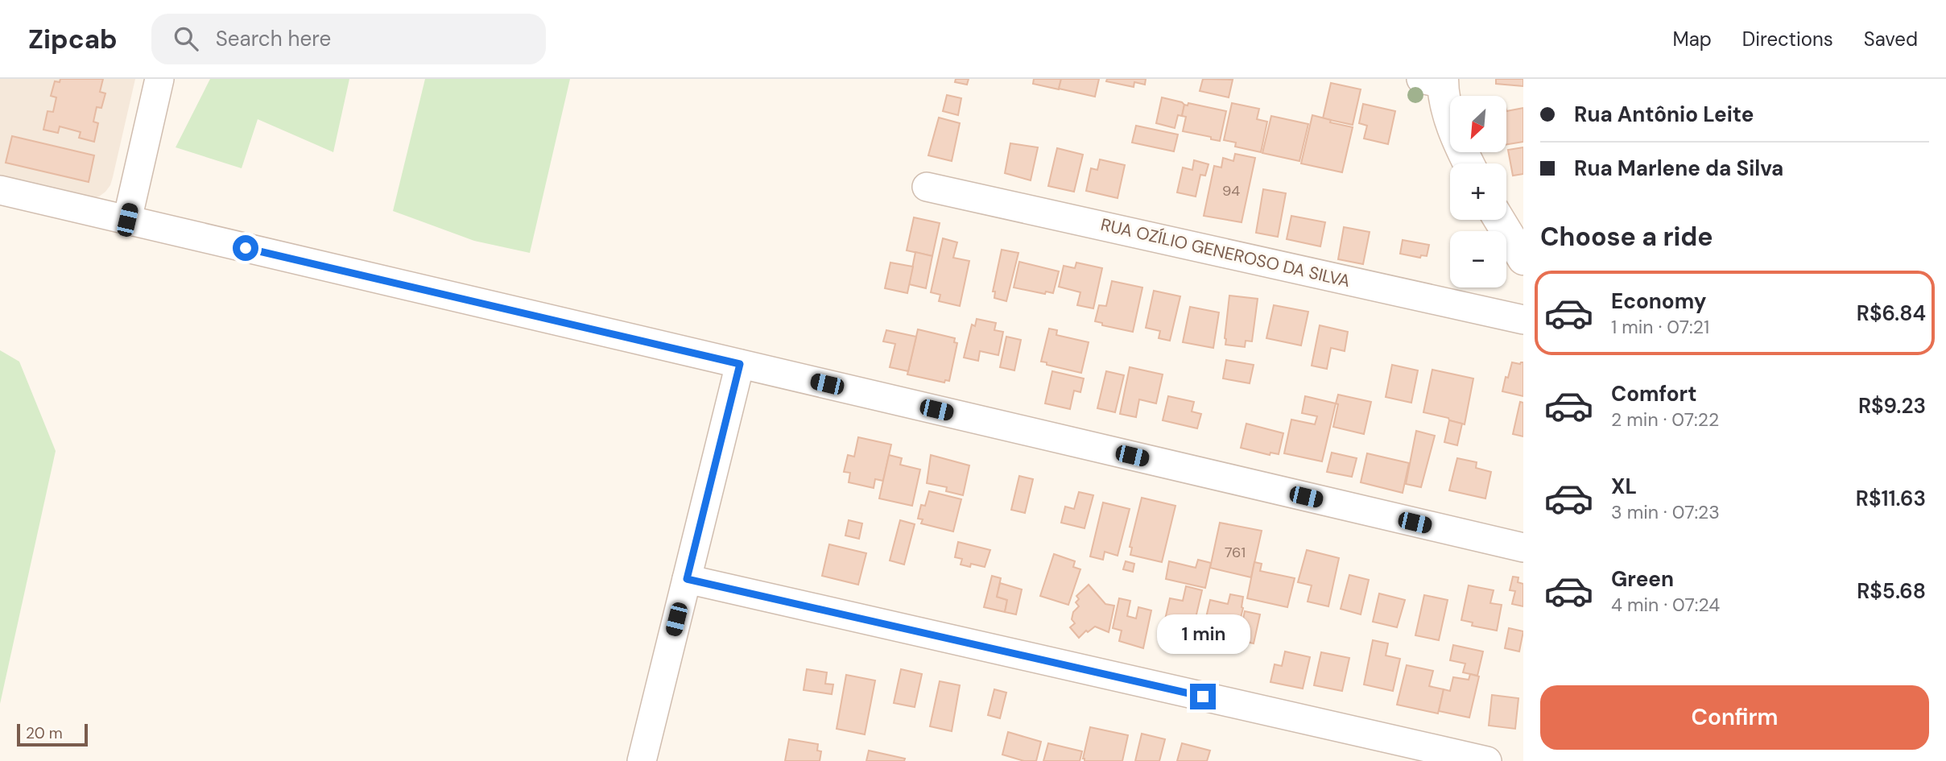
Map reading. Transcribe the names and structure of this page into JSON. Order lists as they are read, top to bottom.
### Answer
{
  "streets": {
    "street": ["RUA OZÍLIO GENEROSO DA SILVA"]
  },
  "house_numbers": ["94", "761"],
  "scale_bar": "20 m",
  "north": "bottom left",
  "page": {
    "header": "Zipcab",
    "search": "Search here",
    "nav": ["Map", "Directions", "Saved"],
    "banner": ["Rua Antônio Leite", "Rua Marlene da Silva"],
    "map_buttons": ["+", "−"],
    "heading": "Choose a ride",
    "list": [
      {
        "name": "Economy",
        "note": "1 min · 07:21",
        "value": "R$6.84"
      },
      {
        "name": "Comfort",
        "note": "2 min · 07:22",
        "value": "R$9.23"
      },
      {
        "name": "XL",
        "note": "3 min · 07:23",
        "value": "R$11.63"
      },
      {
        "name": "Green",
        "note": "4 min · 07:24",
        "value": "R$5.68"
      }
    ],
    "bubble": "1 min",
    "buttons": "Confirm",
    "scale": "20 m"
  }
}
